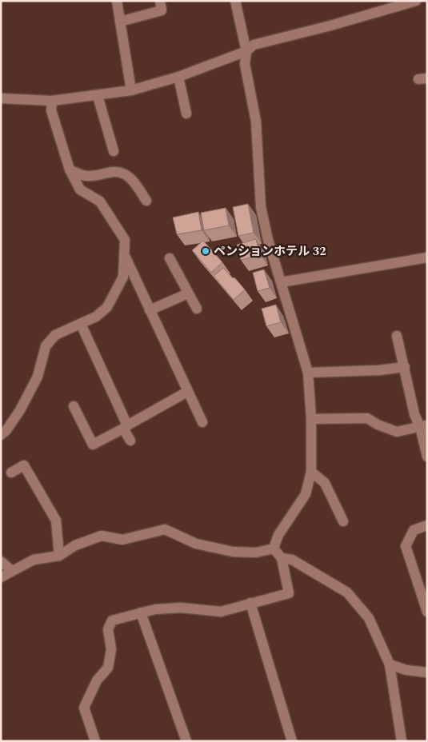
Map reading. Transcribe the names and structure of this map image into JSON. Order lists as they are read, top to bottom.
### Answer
{
  "places": ["ペンションホテル 32"]
}
